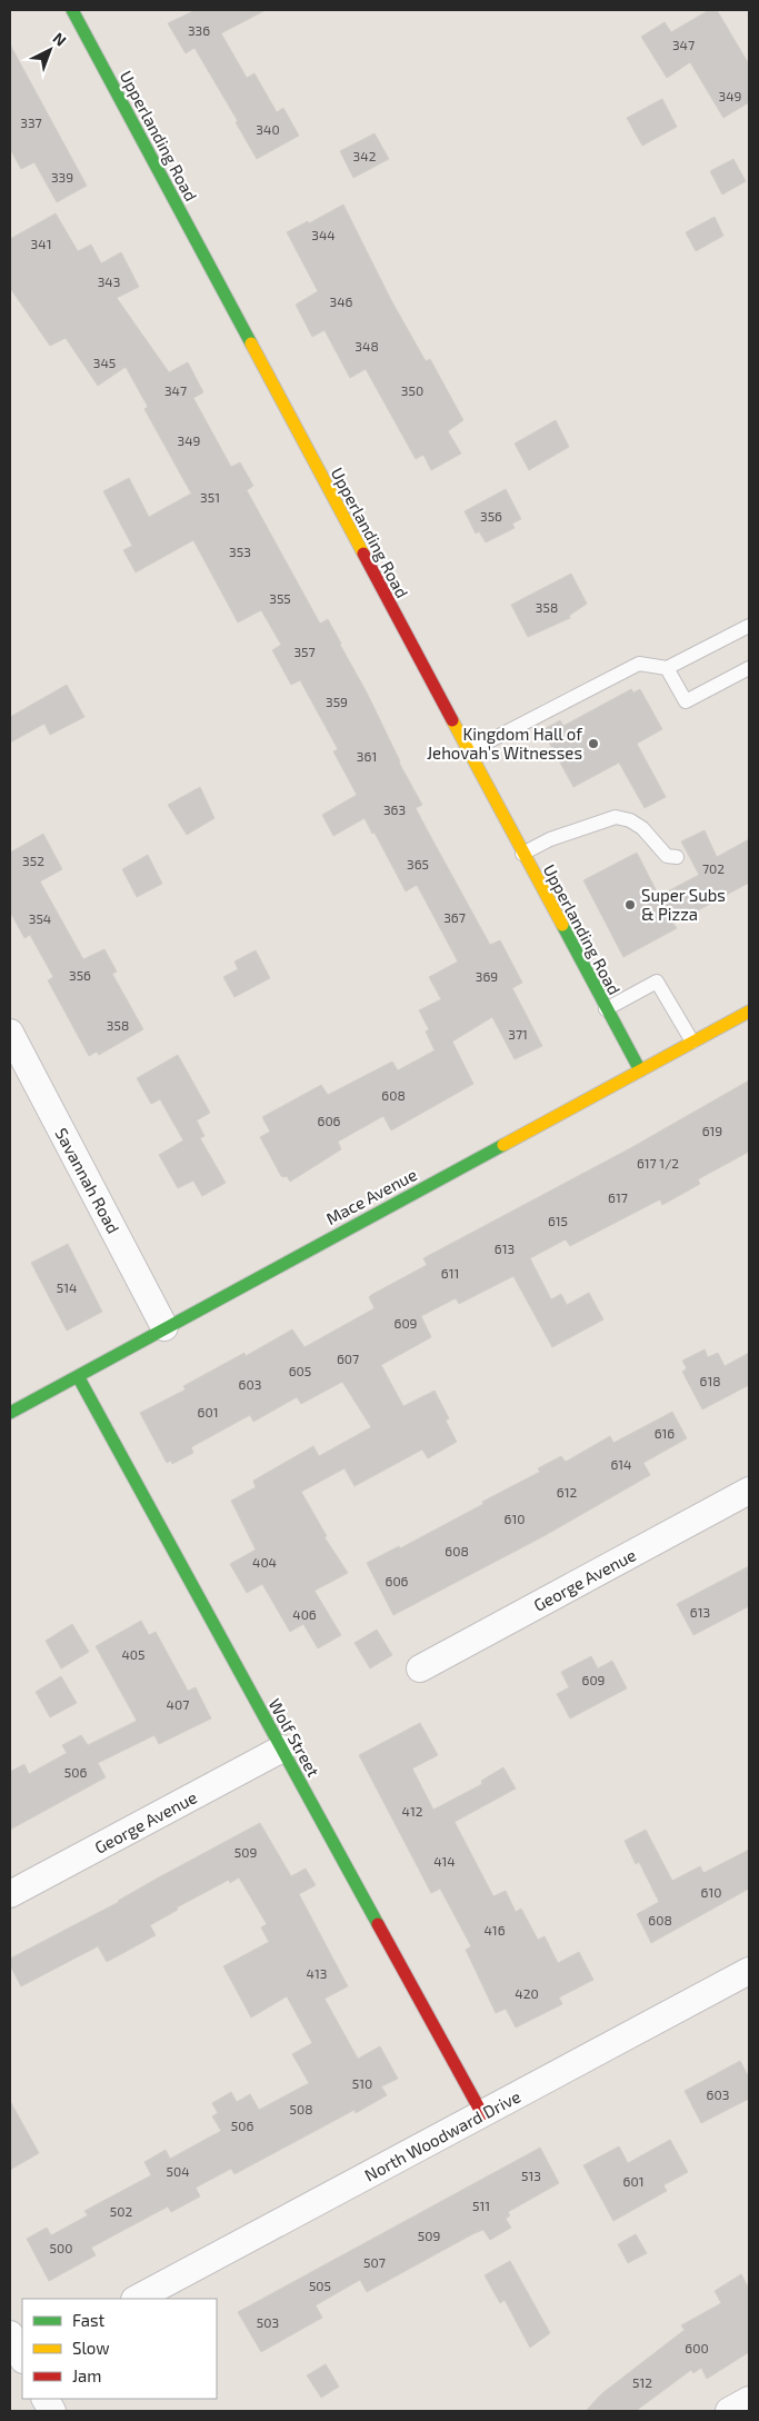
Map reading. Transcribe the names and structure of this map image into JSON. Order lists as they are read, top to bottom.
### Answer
{
  "streets": {
    "street": [
      "Upperlanding Road",
      "Savannah Road",
      "Mace Avenue",
      "George Avenue",
      "Wolf Street",
      "North Woodward Drive"
    ]
  },
  "crossings": [
    ["Upperlanding Road", "Mace Avenue"],
    ["Savannah Road", "Mace Avenue"],
    ["Mace Avenue", "Wolf Street"],
    ["George Avenue", "Wolf Street"],
    ["Wolf Street", "North Woodward Drive"]
  ],
  "places": ["Kingdom Hall of Jehovah’s Witnesses", "Super Subs & Pizza"],
  "house_numbers": [
    "336",
    "347",
    "349",
    "337",
    "340",
    "342",
    "339",
    "344",
    "341",
    "343",
    "346",
    "348",
    "345",
    "347",
    "350",
    "349",
    "351",
    "356",
    "353",
    "355",
    "358",
    "357",
    "359",
    "361",
    "363",
    "352",
    "365",
    "702",
    "367",
    "354",
    "356",
    "369",
    "358",
    "371",
    "608",
    "606",
    "619",
    "617 1/2",
    "617",
    "615",
    "613",
    "611",
    "514",
    "609",
    "607",
    "605",
    "618",
    "603",
    "601",
    "616",
    "614",
    "612",
    "610",
    "608",
    "404",
    "606",
    "613",
    "406",
    "405",
    "609",
    "407",
    "506",
    "412",
    "509",
    "414",
    "610",
    "608",
    "416",
    "413",
    "420",
    "510",
    "603",
    "508",
    "506",
    "504",
    "513",
    "601",
    "511",
    "502",
    "509",
    "500",
    "507",
    "505",
    "503",
    "600",
    "512"
  ],
  "legend": ["Fast", "Slow", "Jam"],
  "north": "top right"
}
